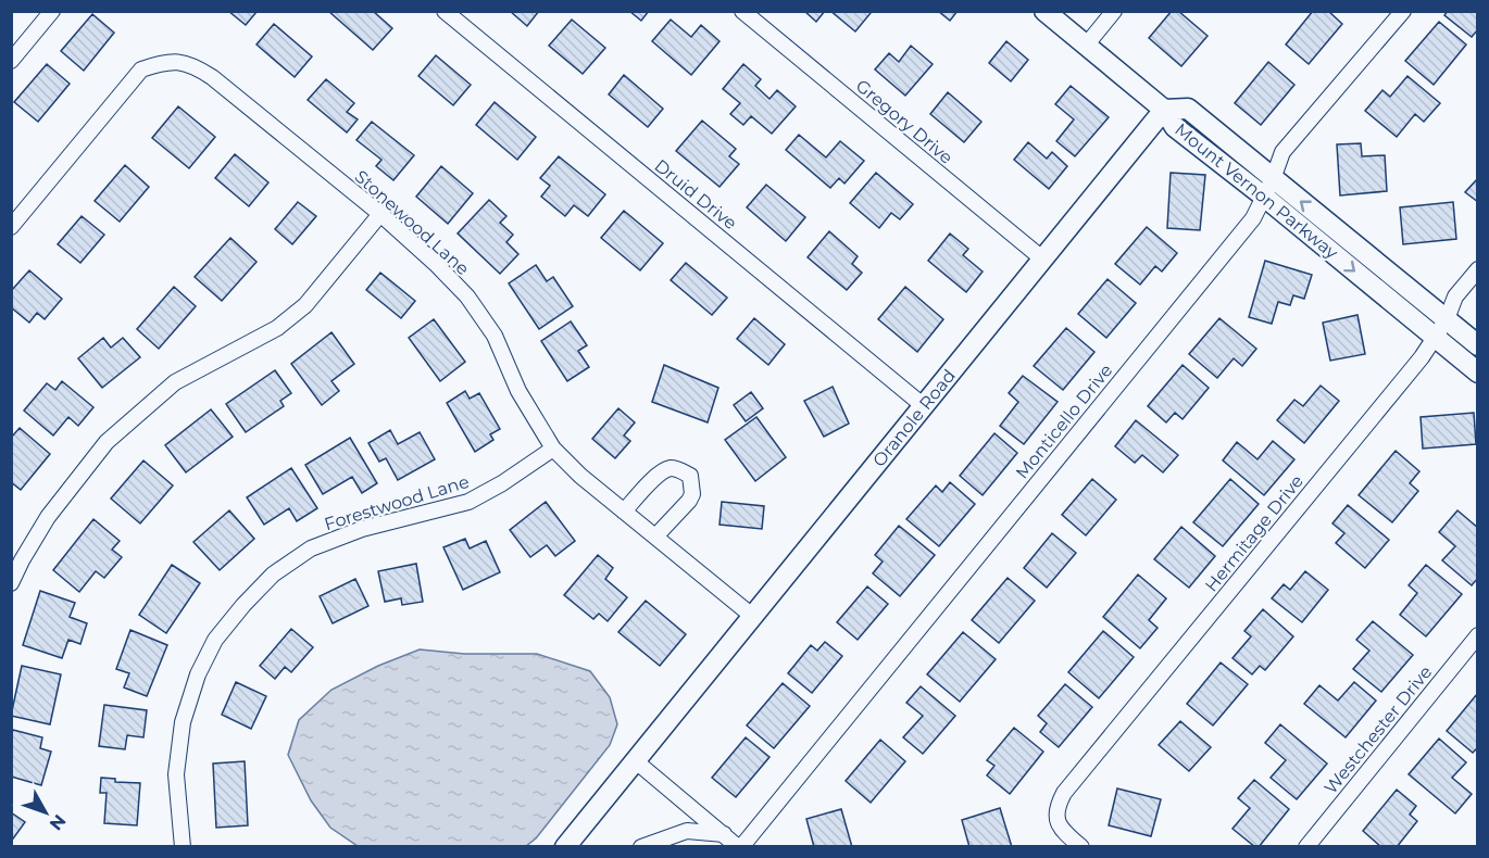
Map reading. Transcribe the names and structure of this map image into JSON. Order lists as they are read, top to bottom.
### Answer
{
  "streets": {
    "street": [
      "Gregory Drive",
      "Mount Vernon Parkway",
      "Druid Drive",
      "Stonewood Lane",
      "Oranole Road",
      "Monticello Drive",
      "Forestwood Lane",
      "Hermitage Drive",
      "Westchester Drive"
    ]
  },
  "crossings": [
    ["Gregory Drive", "Oranole Road"],
    ["Mount Vernon Parkway", "Oranole Road"],
    ["Mount Vernon Parkway", "Monticello Drive"],
    ["Mount Vernon Parkway", "Hermitage Drive"],
    ["Druid Drive", "Oranole Road"],
    ["Stonewood Lane", "Oranole Road"],
    ["Stonewood Lane", "Forestwood Lane"]
  ],
  "north": "bottom right"
}
